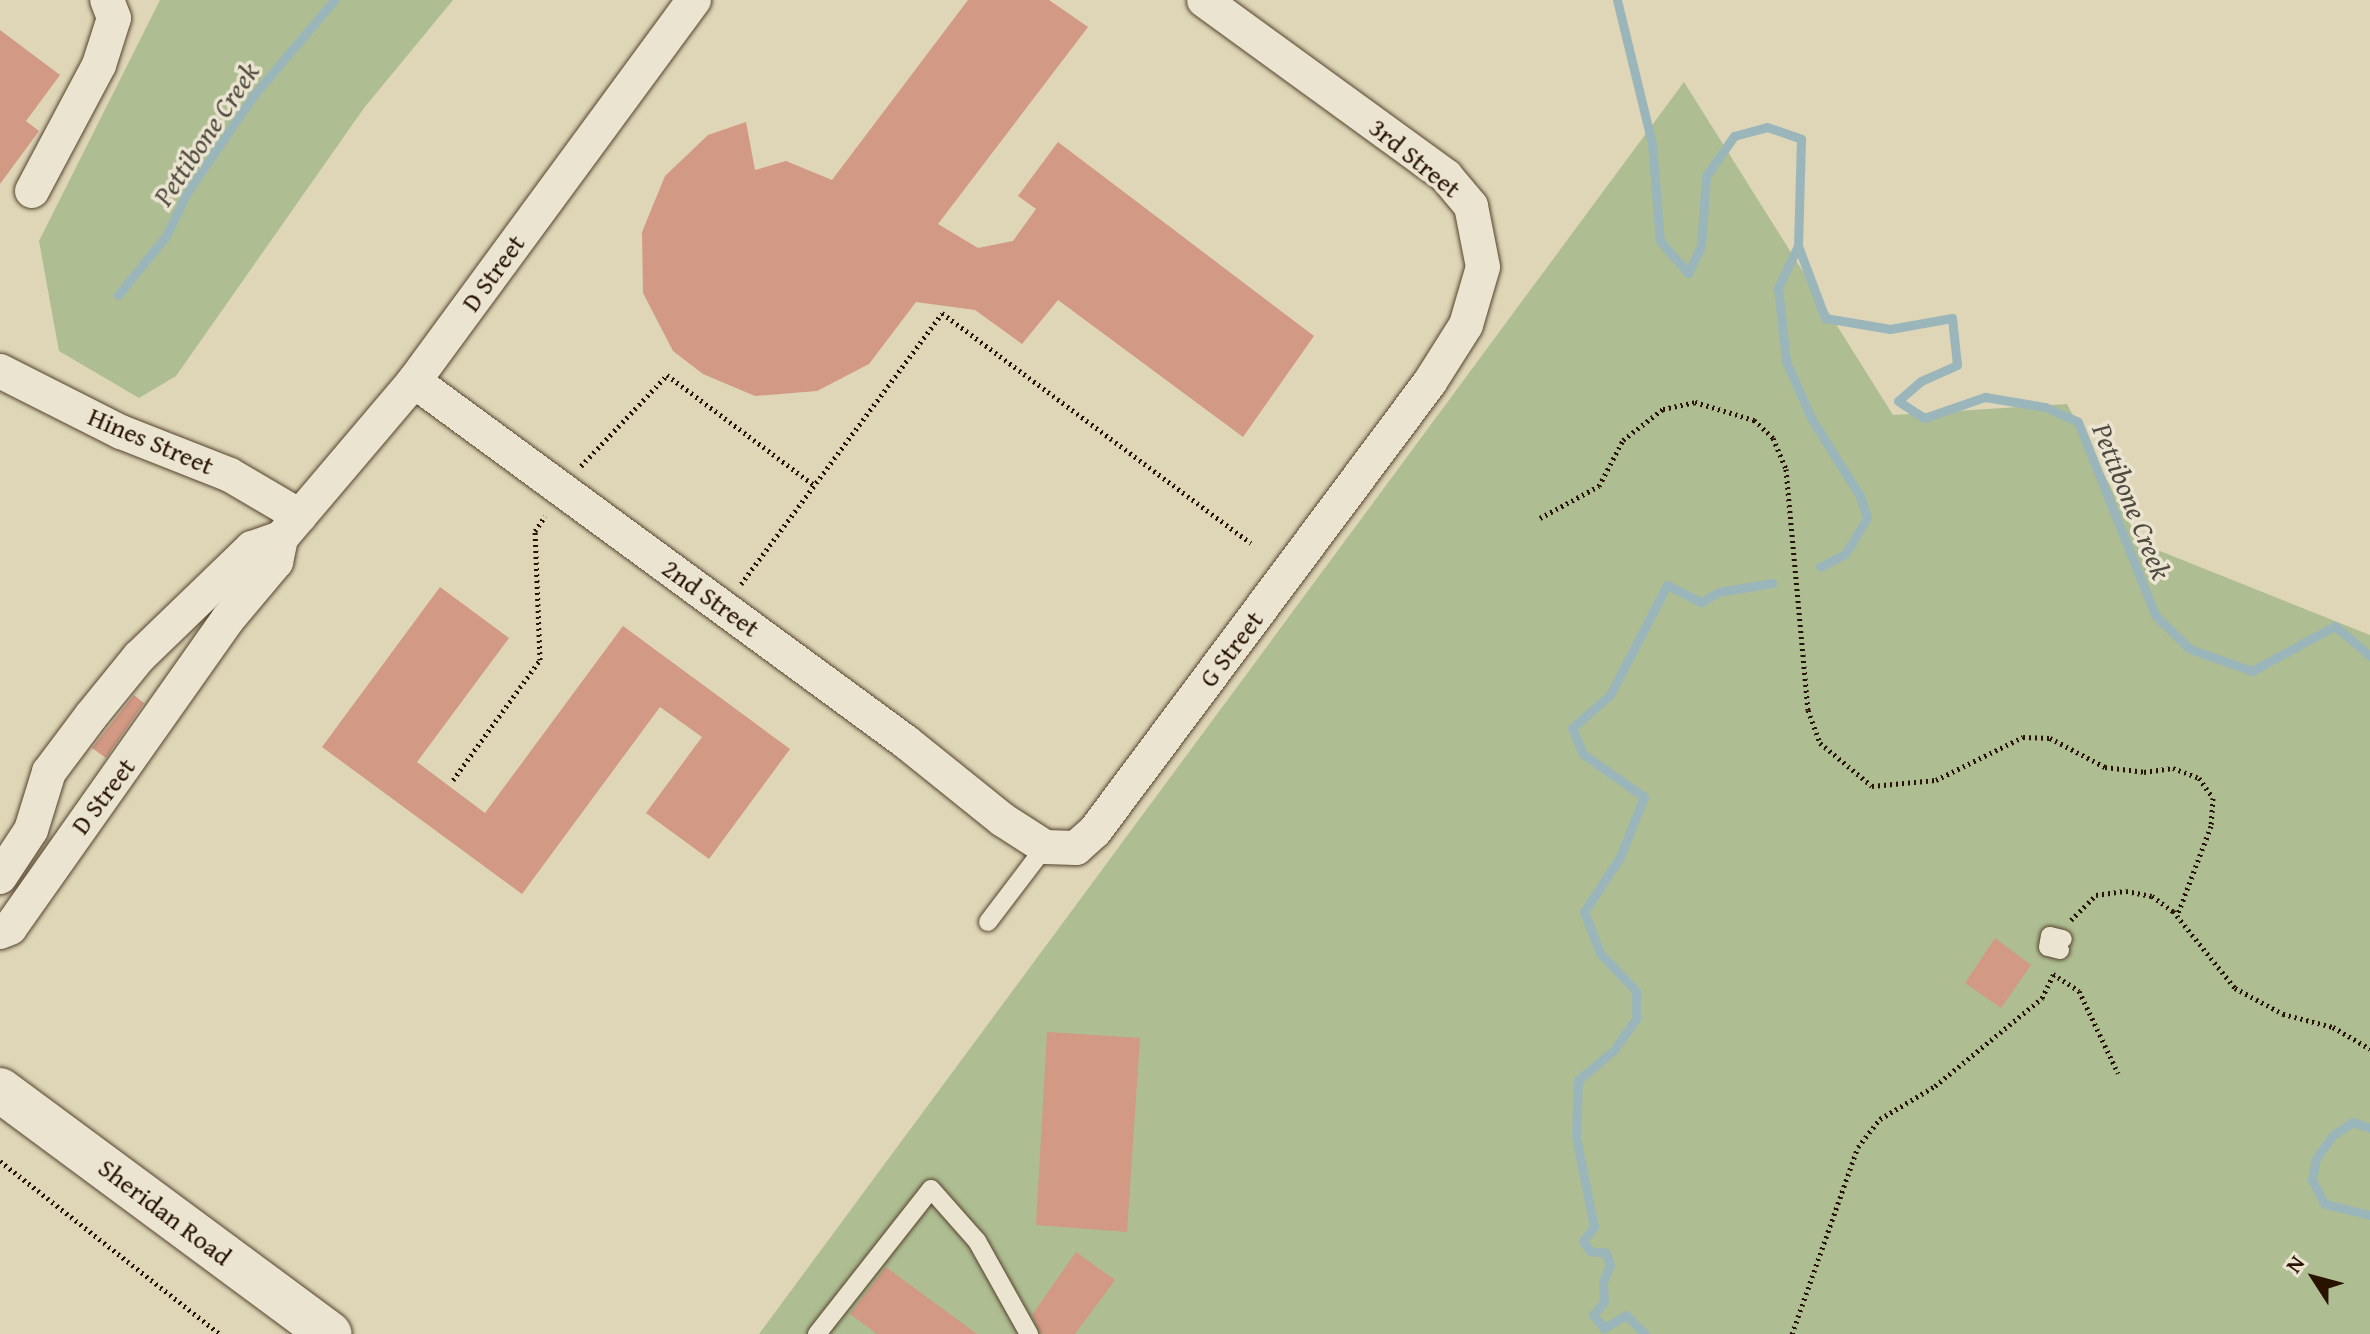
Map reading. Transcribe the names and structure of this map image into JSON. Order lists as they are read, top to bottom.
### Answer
{
  "streets": {
    "main road": ["Sheridan Road"],
    "street": [
      "3rd Street",
      "D Street",
      "Hines Street",
      "2nd Street",
      "G Street"
    ]
  },
  "crossings": [
    ["3rd Street", "G Street"],
    ["D Street", "Hines Street"],
    ["D Street", "2nd Street"],
    ["2nd Street", "G Street"]
  ],
  "water": ["Pettibone Creek"],
  "north": "top left"
}
